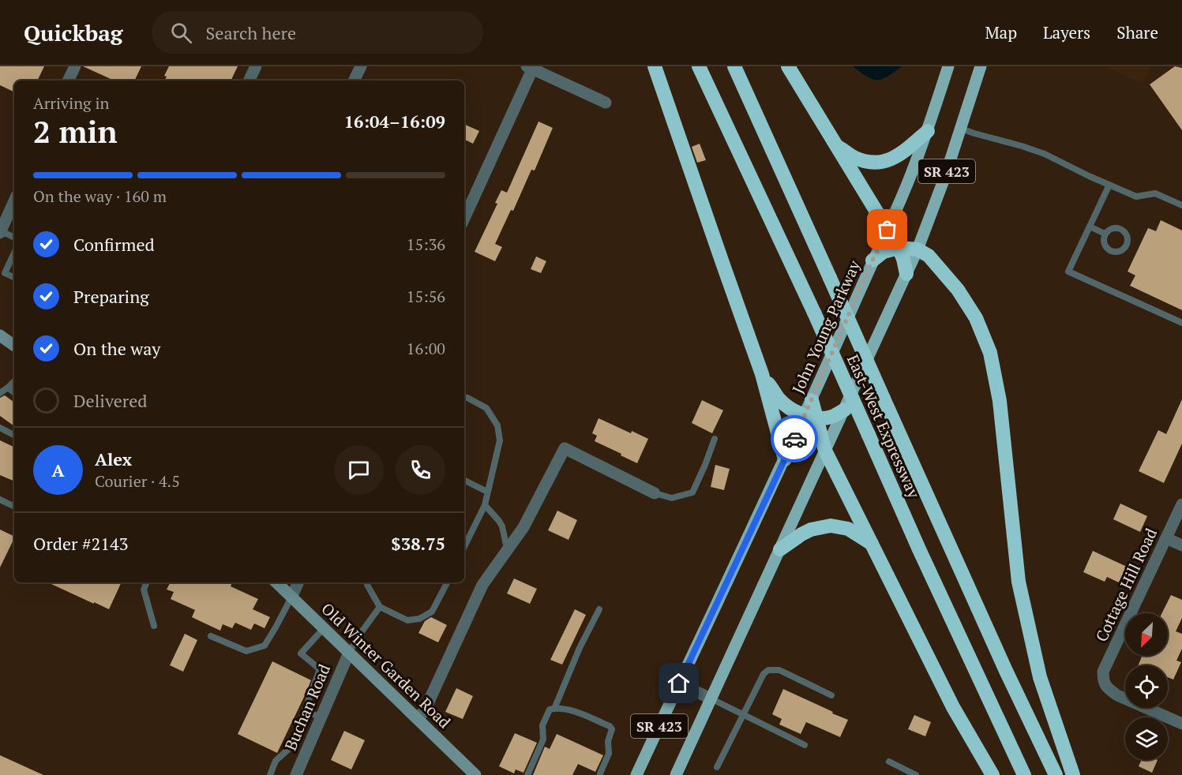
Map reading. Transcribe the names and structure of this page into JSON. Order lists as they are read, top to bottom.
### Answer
{
  "streets": {
    "highway": ["East-West Expressway"],
    "main road": ["SR 423", "John Young Parkway", "Old Winter Garden Road"],
    "street": ["Cottage Hill Road", "Buchan Road"]
  },
  "crossings": [
    ["Old Winter Garden Road", "Buchan Road"]
  ],
  "north": "bottom left",
  "page": {
    "header": "Quickbag",
    "search": "Search here",
    "nav": ["Map", "Layers", "Share"],
    "heading": ["2 min", "Arriving in", "16:04–16:09"],
    "panel": [
      "Alex",
      "Courier · 4.5",
      "Order #2143",
      "$38.75"
    ],
    "bar": "On the way · 160 m",
    "list": [
      ["Confirmed", "15:36"],
      ["Preparing", "15:56"],
      ["On the way", "16:00"],
      "Delivered"
    ],
    "round": "A"
  }
}
